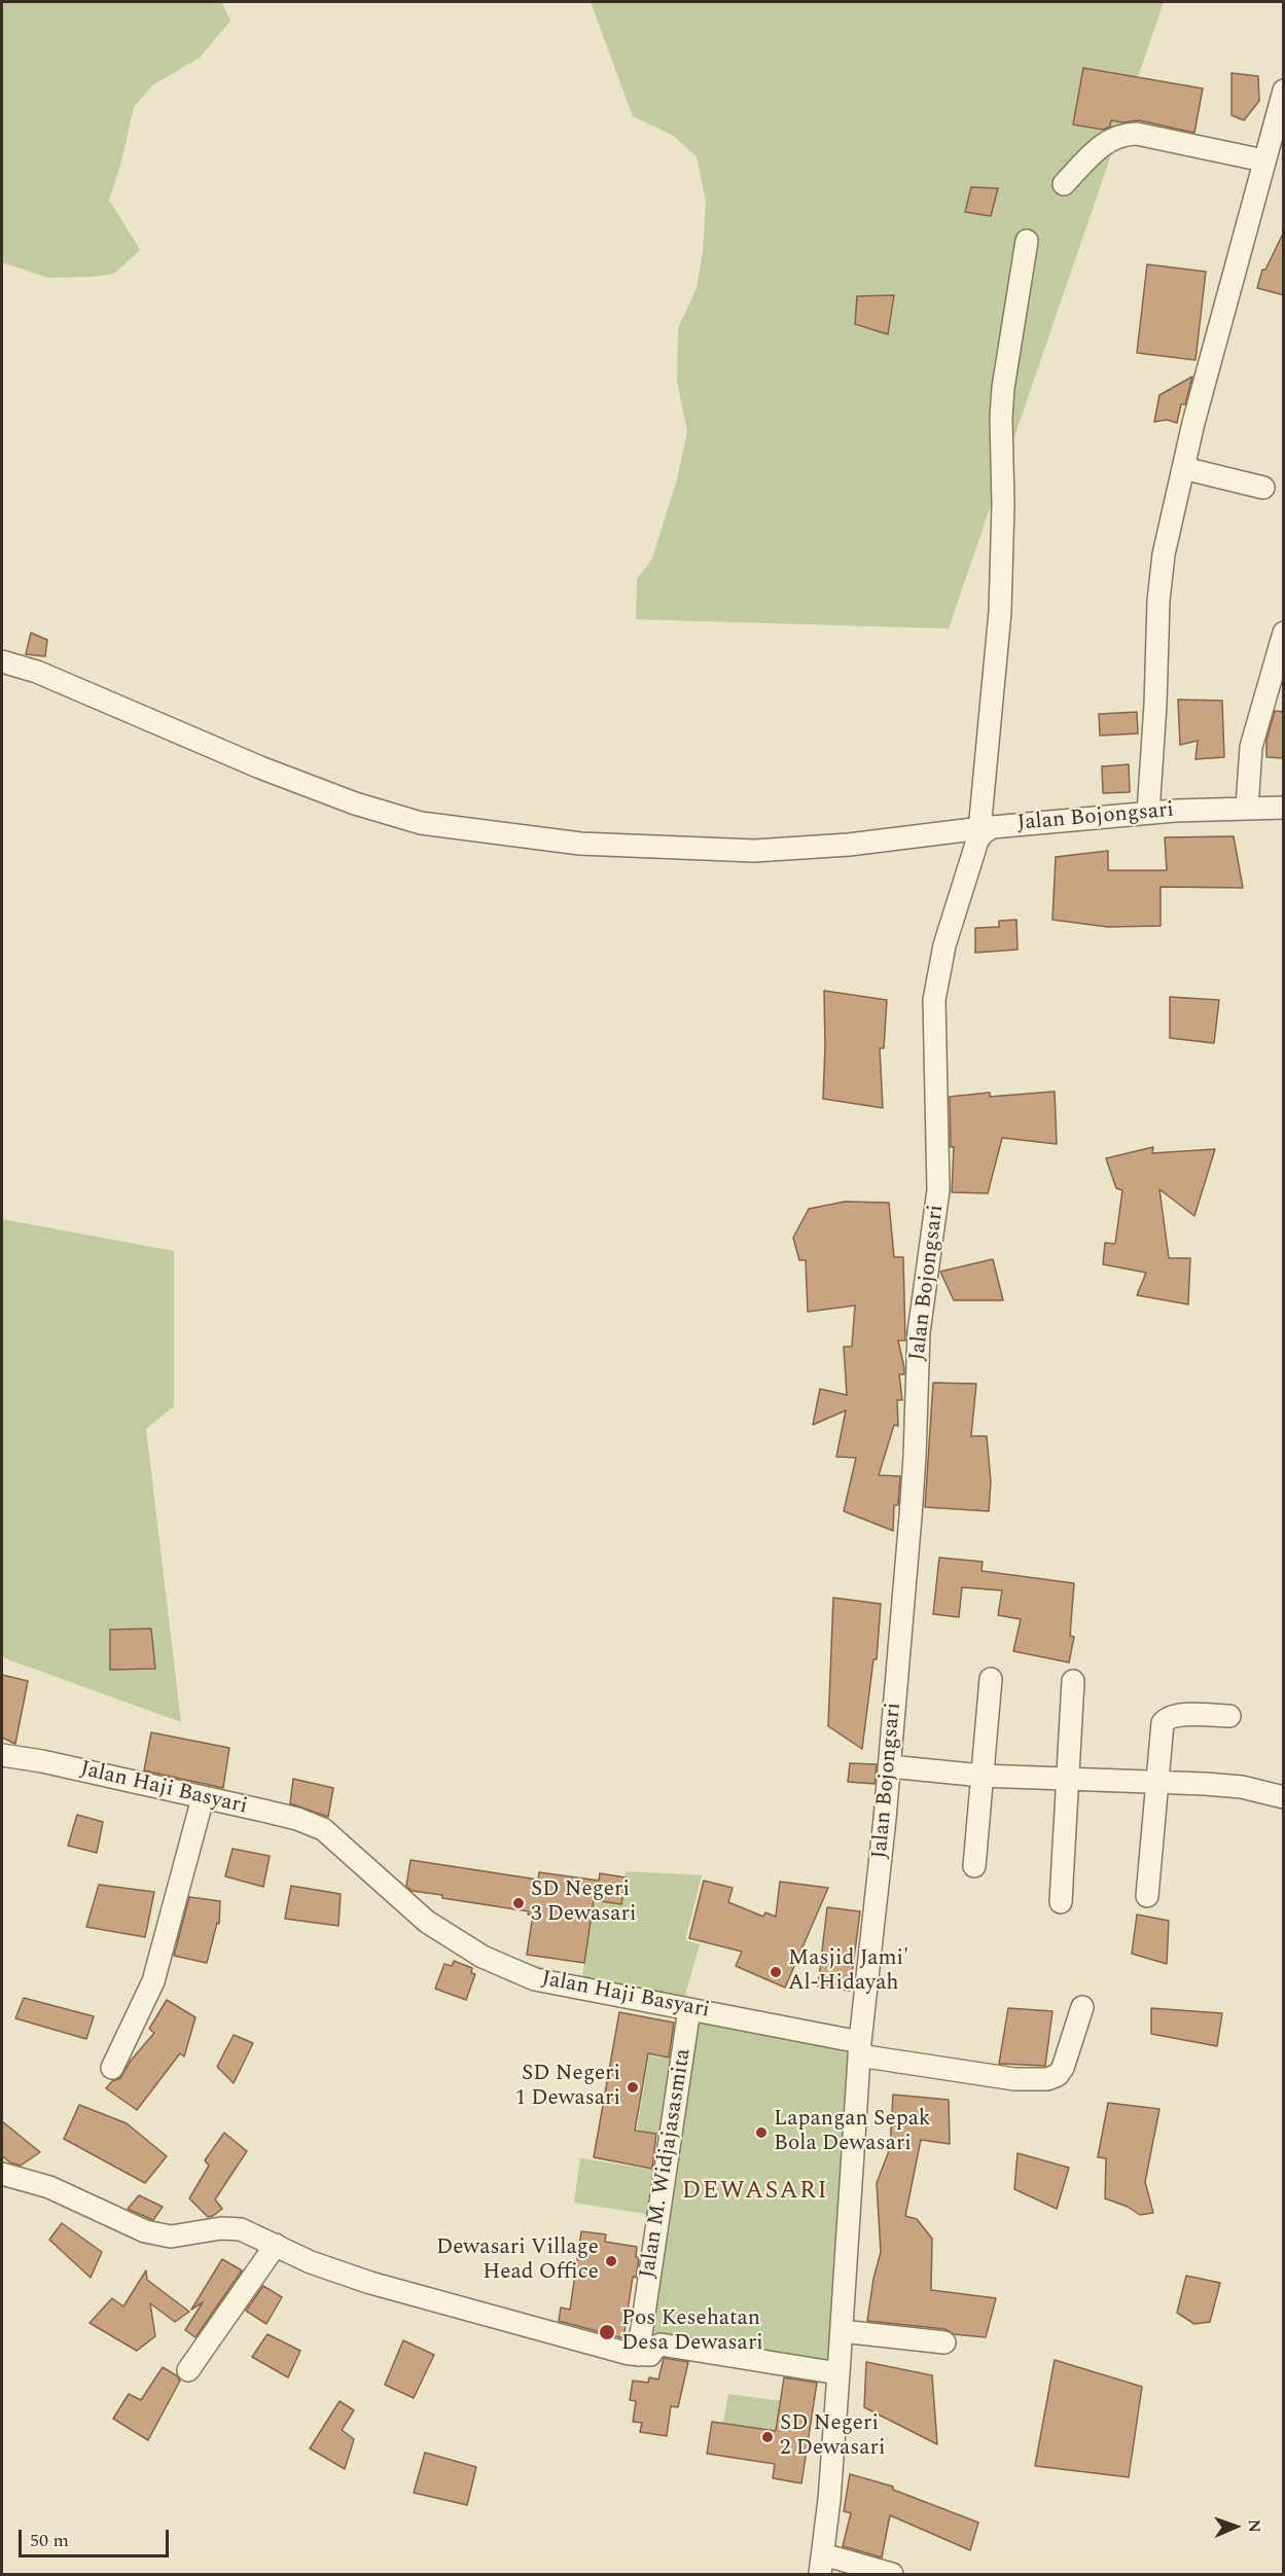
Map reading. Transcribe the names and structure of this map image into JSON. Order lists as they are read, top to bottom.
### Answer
{
  "streets": {
    "street": ["Jalan Bojongsari", "Jalan Haji Basyari", "Jalan M. Widjajasasmita"]
  },
  "crossings": [
    ["Jalan Bojongsari", "Jalan Haji Basyari"],
    ["Jalan Haji Basyari", "Jalan M. Widjajasasmita"]
  ],
  "districts": ["DEWASARI"],
  "places": [
    "SD Negeri 3 Dewasari",
    "Masjid Jami' Al-Hidayah",
    "SD Negeri 1 Dewasari",
    "Lapangan Sepak Bola Dewasari",
    "Dewasari Village Head Office",
    "Pos Kesehatan Desa Dewasari",
    "SD Negeri 2 Dewasari"
  ],
  "scale_bar": "50 m",
  "north": "right"
}
